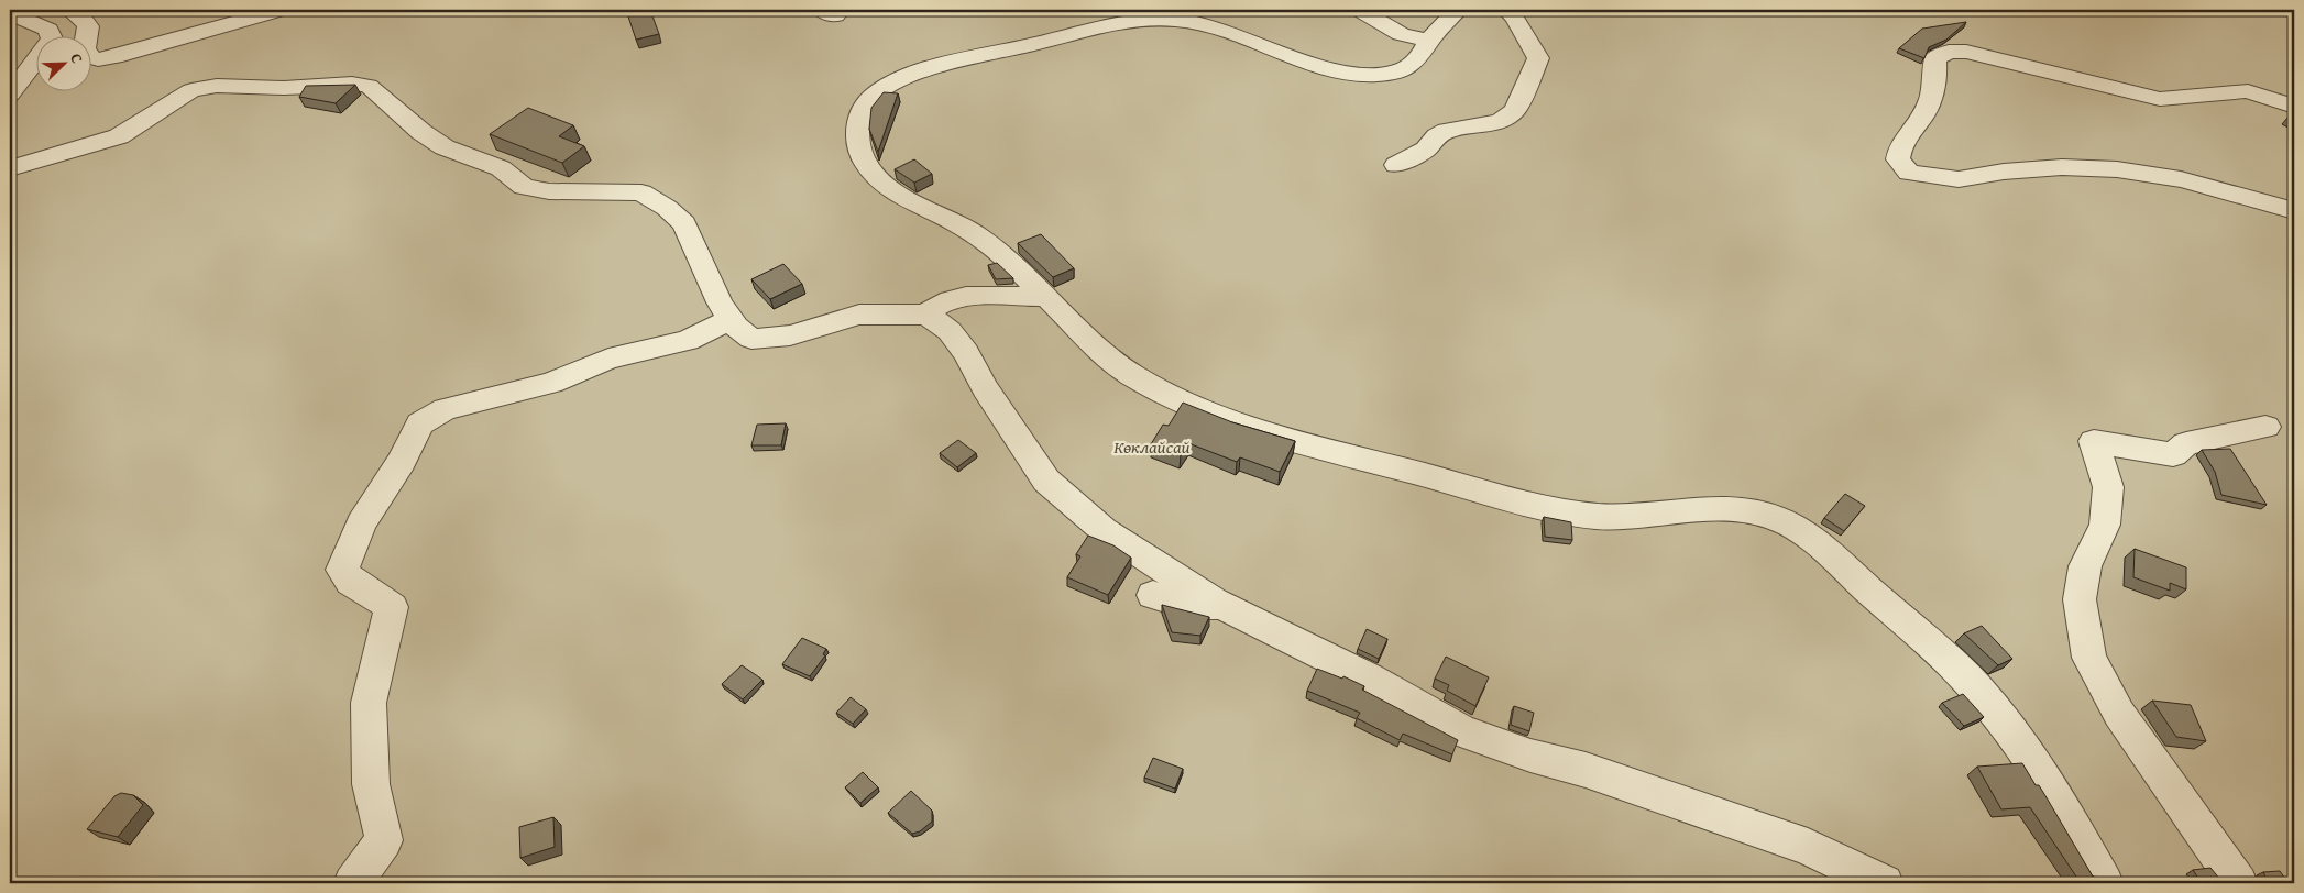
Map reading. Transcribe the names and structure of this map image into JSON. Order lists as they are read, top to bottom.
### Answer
{
  "parks": ["Көклайсай"],
  "north": "top right"
}
